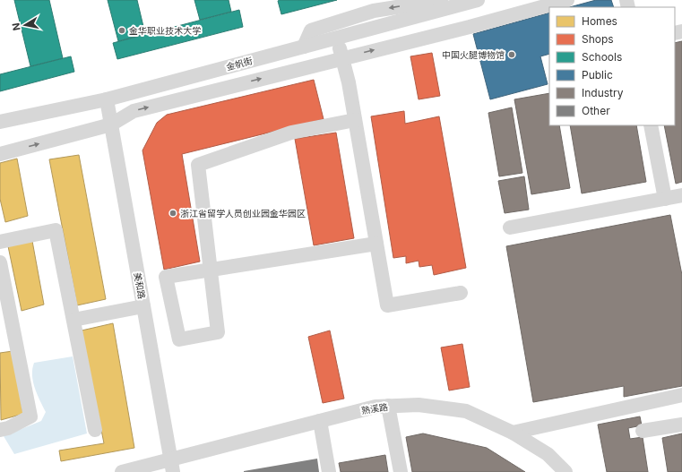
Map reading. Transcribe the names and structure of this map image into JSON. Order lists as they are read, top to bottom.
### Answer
{
  "streets": {
    "street": ["金帆街", "美和路", "熟溪路"]
  },
  "crossings": [
    ["金帆街", "美和路"],
    ["美和路", "熟溪路"]
  ],
  "places": ["金华职业技术大学", "中国火腿博物馆", "浙江省留学人员创业园金华园区"],
  "legend": [
    "Homes",
    "Shops",
    "Schools",
    "Public",
    "Industry",
    "Other"
  ],
  "north": "left"
}
